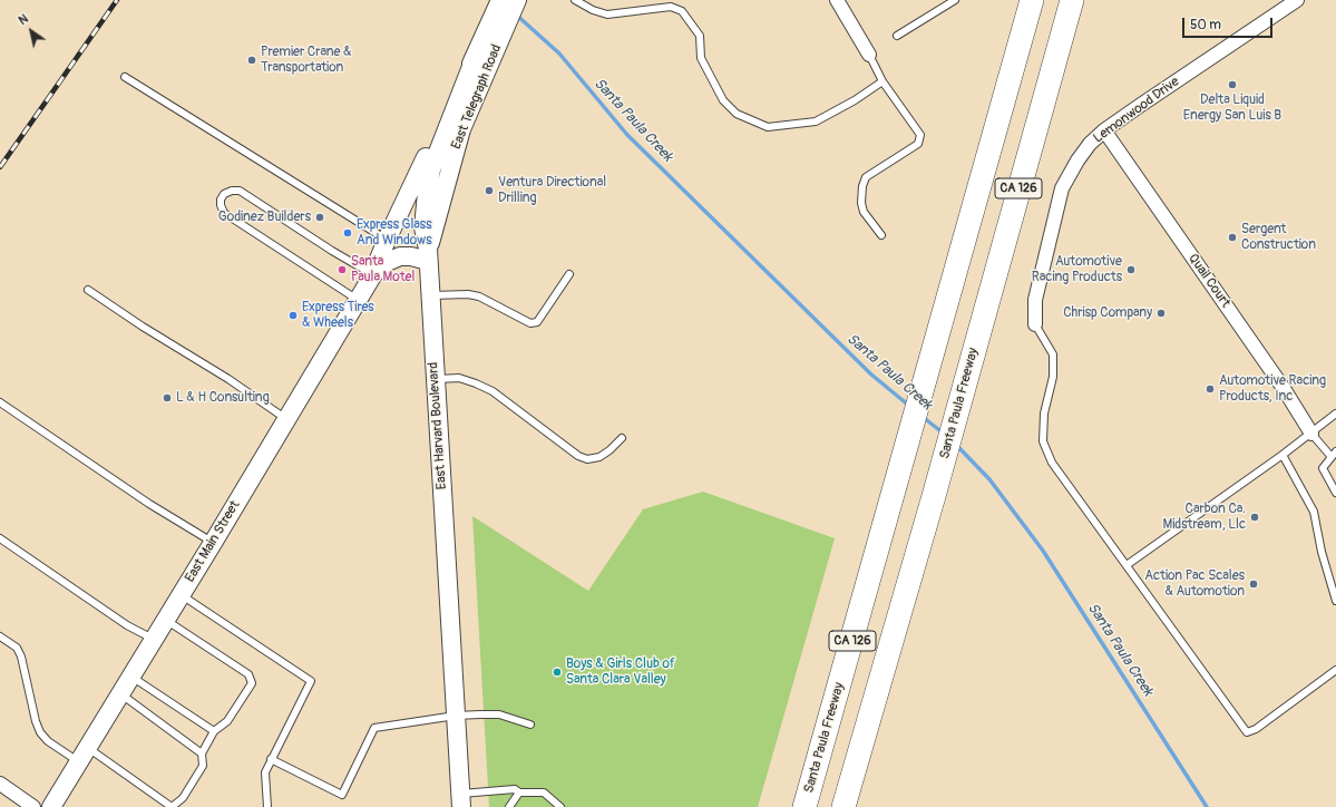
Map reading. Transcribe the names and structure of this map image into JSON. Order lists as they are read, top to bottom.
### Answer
{
  "streets": {
    "highway": ["CA 126", "Santa Paula Freeway"],
    "street": [
      "East Telegraph Road",
      "Lemonwood Drive",
      "Quail Court",
      "East Harvard Boulevard",
      "East Main Street"
    ]
  },
  "crossings": [
    ["East Telegraph Road", "East Harvard Boulevard"],
    ["East Telegraph Road", "East Main Street"],
    ["Lemonwood Drive", "Quail Court"],
    ["East Harvard Boulevard", "East Main Street"]
  ],
  "water": ["Santa Paula Creek"],
  "places": [
    "Premier Crane & Transportation",
    "Delta Liquid Energy San Luis B",
    "Ventura Directional Drilling",
    "Godinez Builders",
    "Express Glass And Windows",
    "Sergent Construction",
    "Santa Paula Motel",
    "Automotive Racing Products",
    "Chrisp Company",
    "Express Tires & Wheels",
    "Automotive Racing Products, Inc",
    "L & H Consulting",
    "Carbon Ca. Midstream, Llc",
    "Action Pac Scales & Automotion",
    "Boys & Girls Club of Santa Clara Valley"
  ],
  "scale_bar": "50 m",
  "north": "top left"
}
